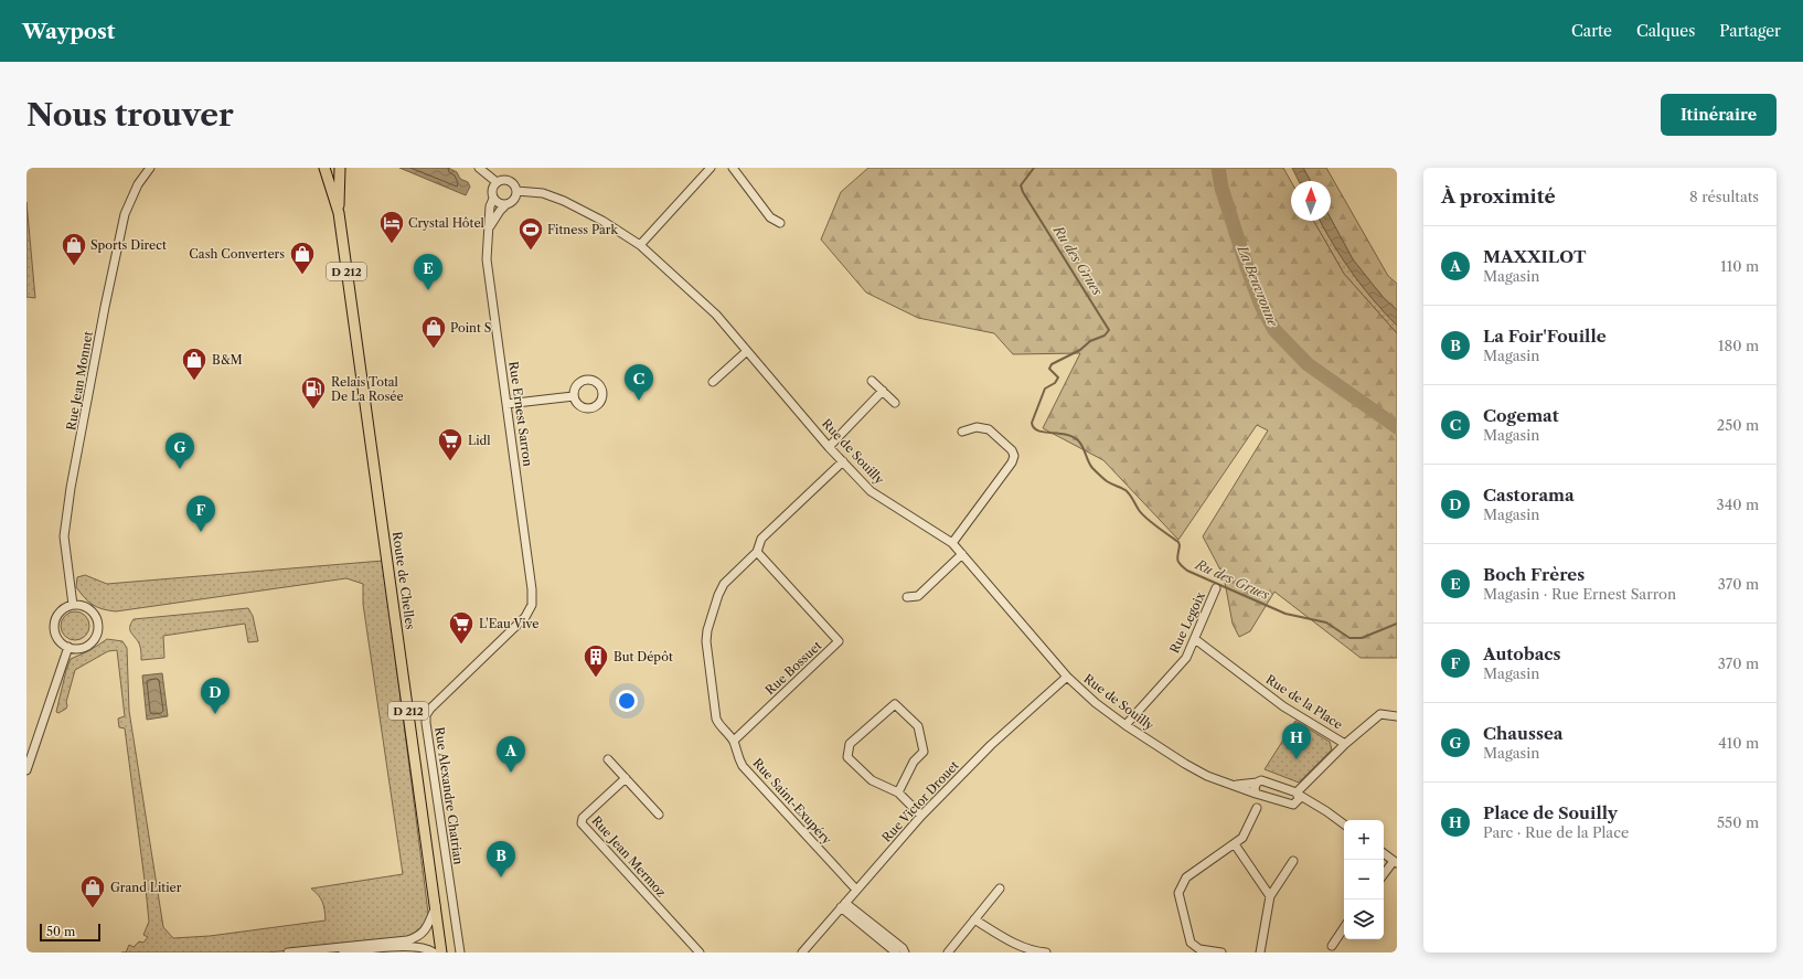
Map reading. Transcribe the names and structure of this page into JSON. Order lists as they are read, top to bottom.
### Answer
{
  "streets": {
    "main road": ["D 212", "Route de Chelles"],
    "street": [
      "Rue Jean Monnet",
      "Rue Ernest Sarron",
      "Rue de Souilly",
      "Rue Legoix",
      "Rue Bossuet",
      "Rue de la Place",
      "Rue Alexandre Chatrian",
      "Rue Saint-Exupéry",
      "Rue Victor Drouet",
      "Rue Jean Mermoz"
    ]
  },
  "crossings": [
    ["D 212", "Route de Chelles"],
    ["Rue Ernest Sarron", "Rue de Souilly"],
    ["Rue Ernest Sarron", "Rue Alexandre Chatrian"],
    ["Rue de Souilly", "Rue Legoix"],
    ["Rue de Souilly", "Rue de la Place"],
    ["Rue de Souilly", "Rue Saint-Exupéry"],
    ["Rue de Souilly", "Rue Victor Drouet"],
    ["Rue Legoix", "Rue de la Place"],
    ["Rue Bossuet", "Rue Saint-Exupéry"],
    ["Rue Saint-Exupéry", "Rue Victor Drouet"]
  ],
  "water": ["Ru des Grues", "La Beuvronne"],
  "places": {
    "hotel": ["Crystal Hôtel"],
    "sports": ["Fitness Park"],
    "shop": [
      "Sports Direct",
      "Cash Converters",
      "Point S",
      "B&M",
      "Grand Litier"
    ],
    "fuel station": ["Relais Total De La Rosée"],
    "supermarket": ["Lidl", "L'Eau Vive"],
    "building": ["But Dépôt"]
  },
  "scale_bar": "50 m",
  "north": "top",
  "page": {
    "header": "Waypost",
    "nav": ["Carte", "Calques", "Partager"],
    "buttons": "Itinéraire",
    "title": "Nous trouver",
    "heading": ["À proximité", "8 résultats"],
    "list": [
      {
        "mark": "A",
        "name": "MAXXILOT",
        "note": "Magasin",
        "value": "110 m"
      },
      {
        "mark": "B",
        "name": "La Foir'Fouille",
        "note": "Magasin",
        "value": "180 m"
      },
      {
        "mark": "C",
        "name": "Cogemat",
        "note": "Magasin",
        "value": "250 m"
      },
      {
        "mark": "D",
        "name": "Castorama",
        "note": "Magasin",
        "value": "340 m"
      },
      {
        "mark": "E",
        "name": "Boch Frères",
        "note": "Magasin · Rue Ernest Sarron",
        "value": "370 m"
      },
      {
        "mark": "F",
        "name": "Autobacs",
        "note": "Magasin",
        "value": "370 m"
      },
      {
        "mark": "G",
        "name": "Chaussea",
        "note": "Magasin",
        "value": "410 m"
      },
      {
        "mark": "H",
        "name": "Place de Souilly",
        "note": "Parc · Rue de la Place",
        "value": "550 m"
      }
    ],
    "pins": [
      "E",
      "C",
      "G",
      "F",
      "D",
      "H",
      "A",
      "B"
    ],
    "map_buttons": ["+", "−"],
    "scale": "50 m"
  }
}
